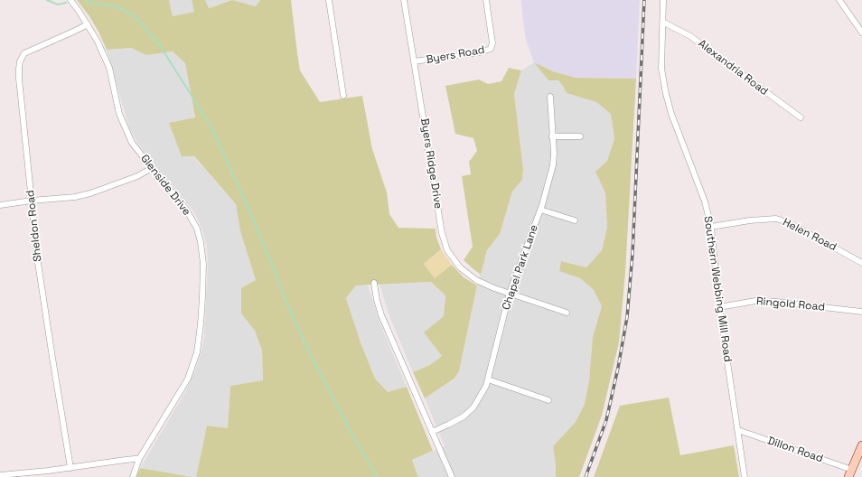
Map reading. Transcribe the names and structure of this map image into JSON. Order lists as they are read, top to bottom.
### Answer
{
  "streets": {
    "street": [
      "Byers Road",
      "Alexandria Road",
      "Byers Ridge Drive",
      "Glenside Drive",
      "Sheldon Road",
      "Helen Road",
      "Chapel Park Lane",
      "Southern Webbing Mill Road",
      "Ringold Road",
      "Dillon Road"
    ]
  },
  "crossings": [
    ["Byers Road", "Byers Ridge Drive"],
    ["Alexandria Road", "Southern Webbing Mill Road"],
    ["Byers Ridge Drive", "Chapel Park Lane"],
    ["Glenside Drive", "Sheldon Road"],
    ["Helen Road", "Southern Webbing Mill Road"],
    ["Southern Webbing Mill Road", "Ringold Road"],
    ["Southern Webbing Mill Road", "Dillon Road"]
  ]
}
